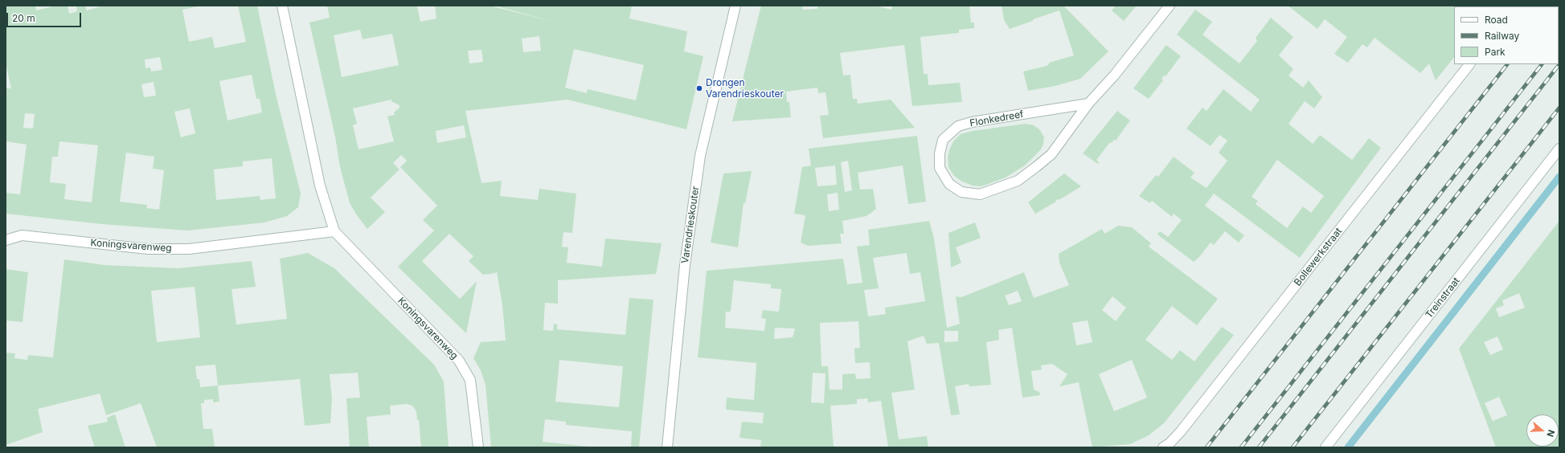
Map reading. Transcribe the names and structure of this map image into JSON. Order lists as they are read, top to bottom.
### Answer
{
  "streets": {
    "street": [
      "Flonkedreef",
      "Varendrieskouter",
      "Koningsvarenweg",
      "Bollewerkstraat",
      "Treinstraat"
    ]
  },
  "places": ["Drongen Varendrieskouter"],
  "legend": ["Road", "Railway", "Park"],
  "scale_bar": "20 m",
  "north": "right"
}
